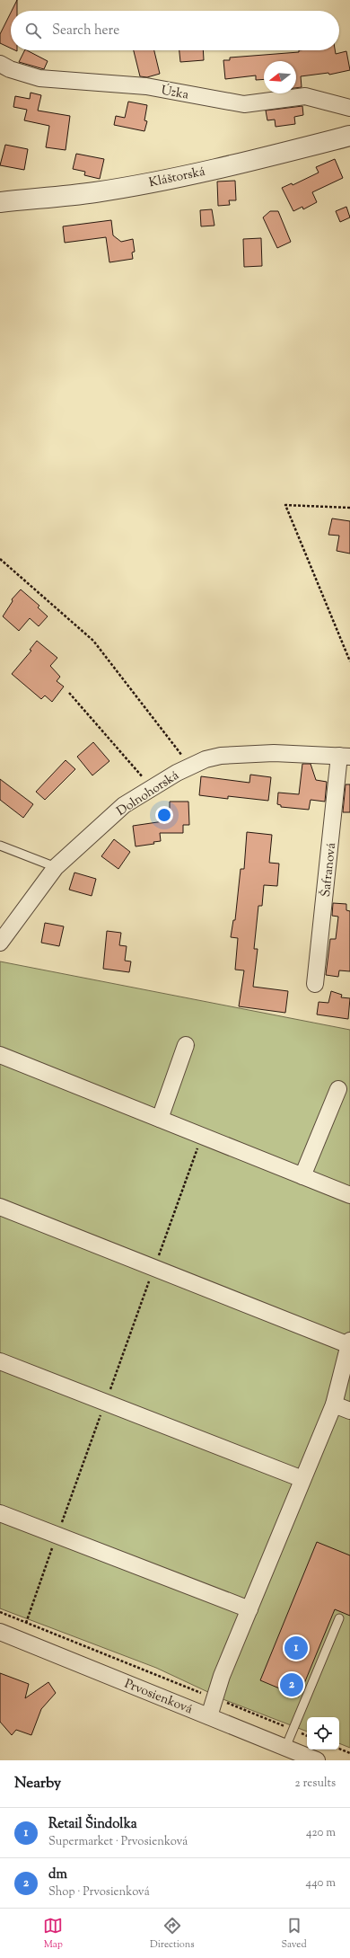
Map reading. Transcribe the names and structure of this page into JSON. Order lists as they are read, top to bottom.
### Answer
{
  "streets": {
    "street": [
      "Úzka",
      "Kláštorská",
      "Dolnohorská",
      "Šafranová",
      "Prvosienková"
    ]
  },
  "crossings": [
    ["Dolnohorská", "Šafranová"]
  ],
  "north": "left",
  "page": {
    "search": "Search here",
    "pins": ["1", "2"],
    "heading": ["Nearby", "2 results"],
    "list": [
      {
        "mark": "1",
        "name": "Retail Šindolka",
        "note": "Supermarket · Prvosienková",
        "value": "420 m"
      },
      {
        "mark": "2",
        "name": "dm",
        "note": "Shop · Prvosienková",
        "value": "440 m"
      }
    ],
    "nav": ["Map", "Directions", "Saved"]
  }
}
